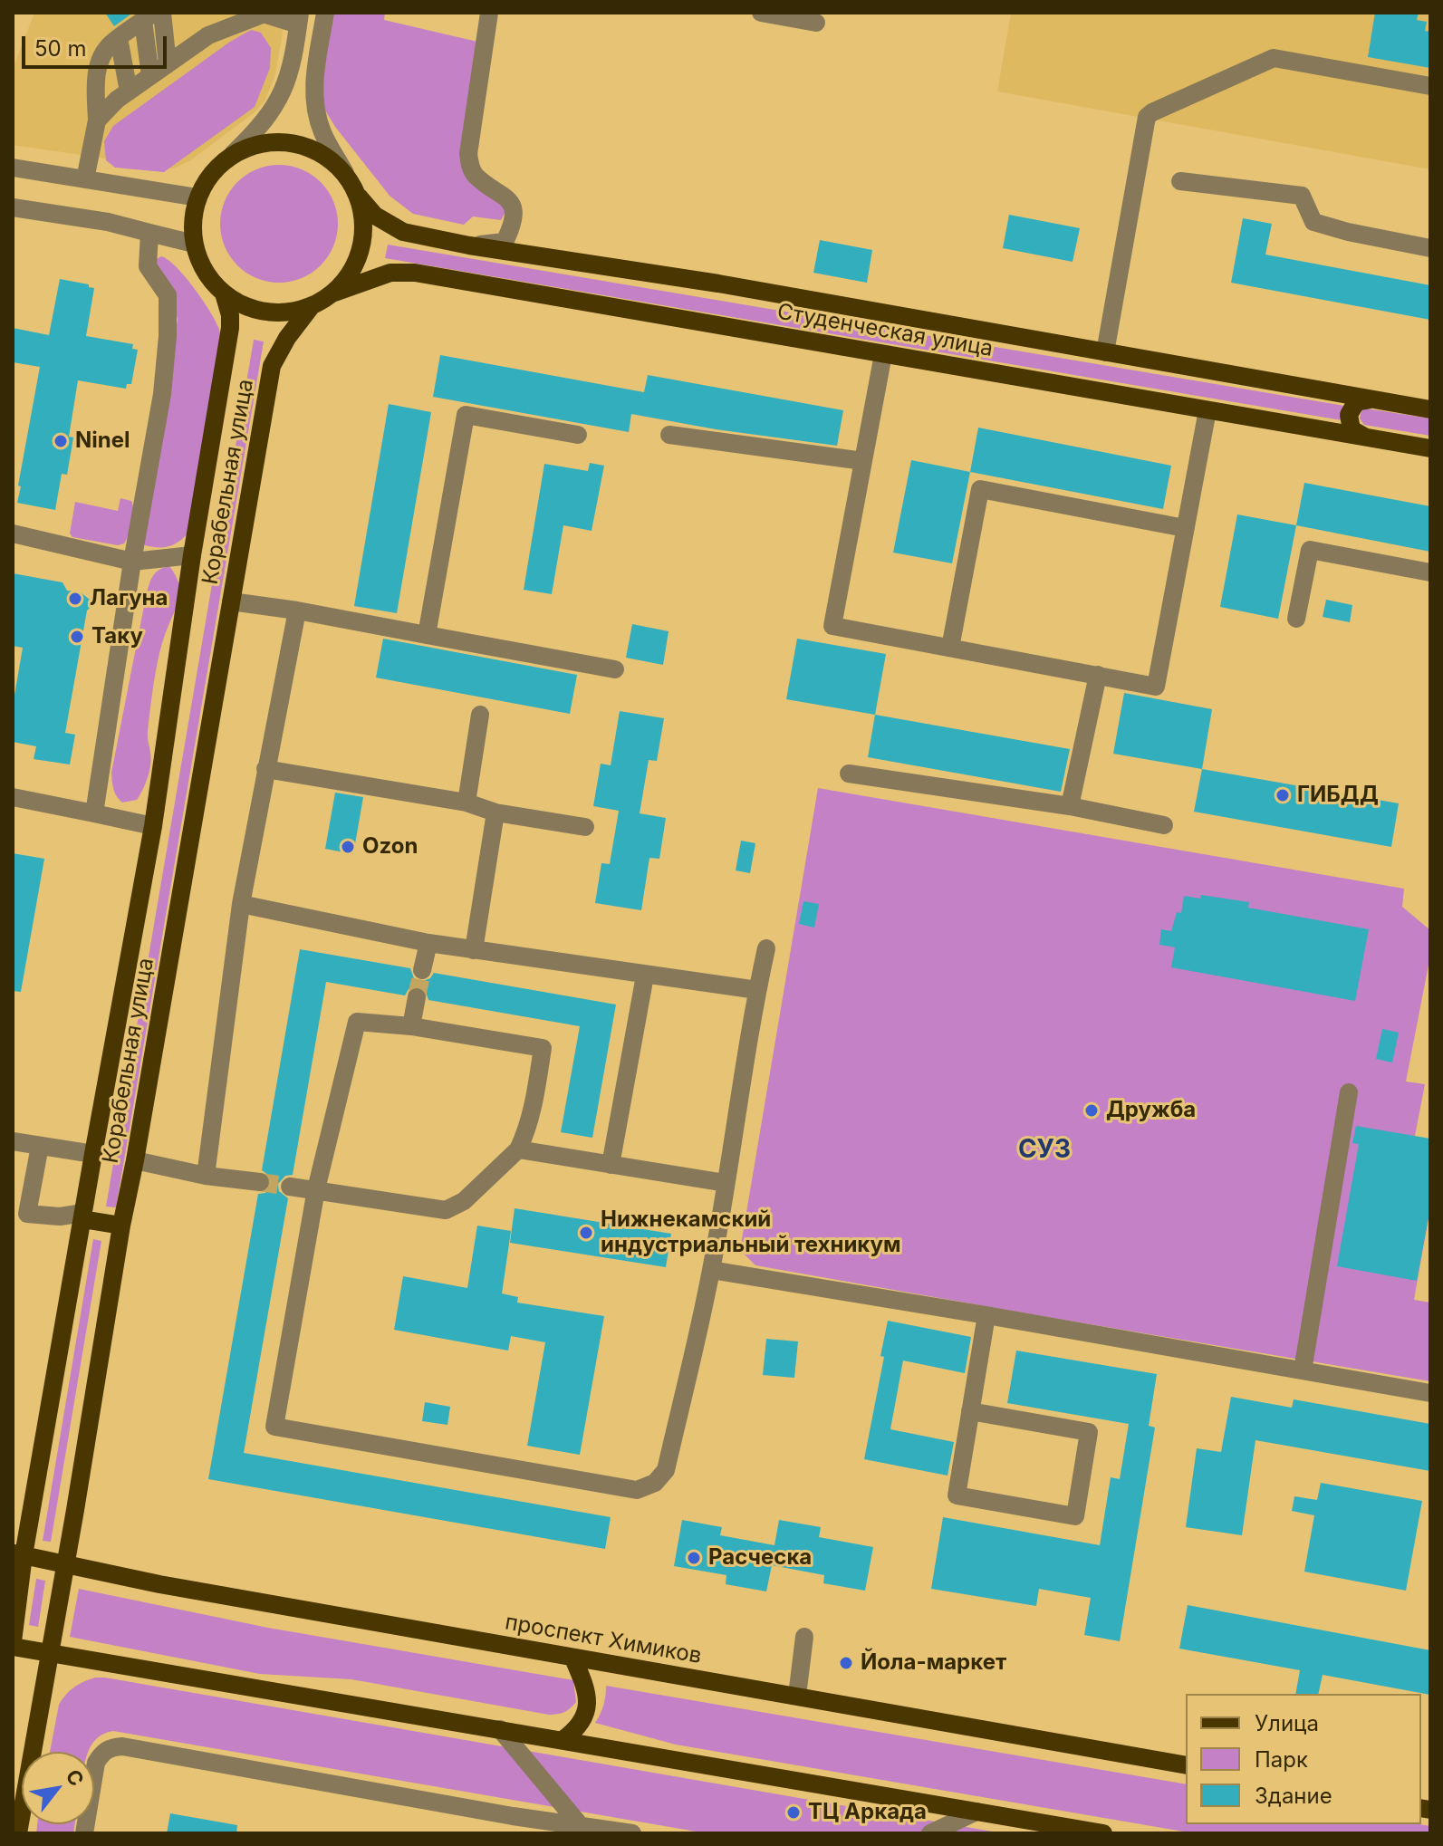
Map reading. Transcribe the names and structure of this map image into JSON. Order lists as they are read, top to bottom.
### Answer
{
  "streets": {
    "main road": ["Студенческая улица", "Корабельная улица", "проспект Химиков"]
  },
  "crossings": [
    ["Студенческая улица", "Корабельная улица"],
    ["Корабельная улица", "проспект Химиков"]
  ],
  "districts": ["СУЗ"],
  "places": [
    "Ninel",
    "Лагуна",
    "Таку",
    "ГИБДД",
    "Ozon",
    "Дружба",
    "Нижнекамский индустриальный техникум",
    "Расческа",
    "Йола-маркет",
    "ТЦ Аркада"
  ],
  "legend": ["Улица", "Парк", "Здание"],
  "scale_bar": "50 m",
  "north": "top right"
}
